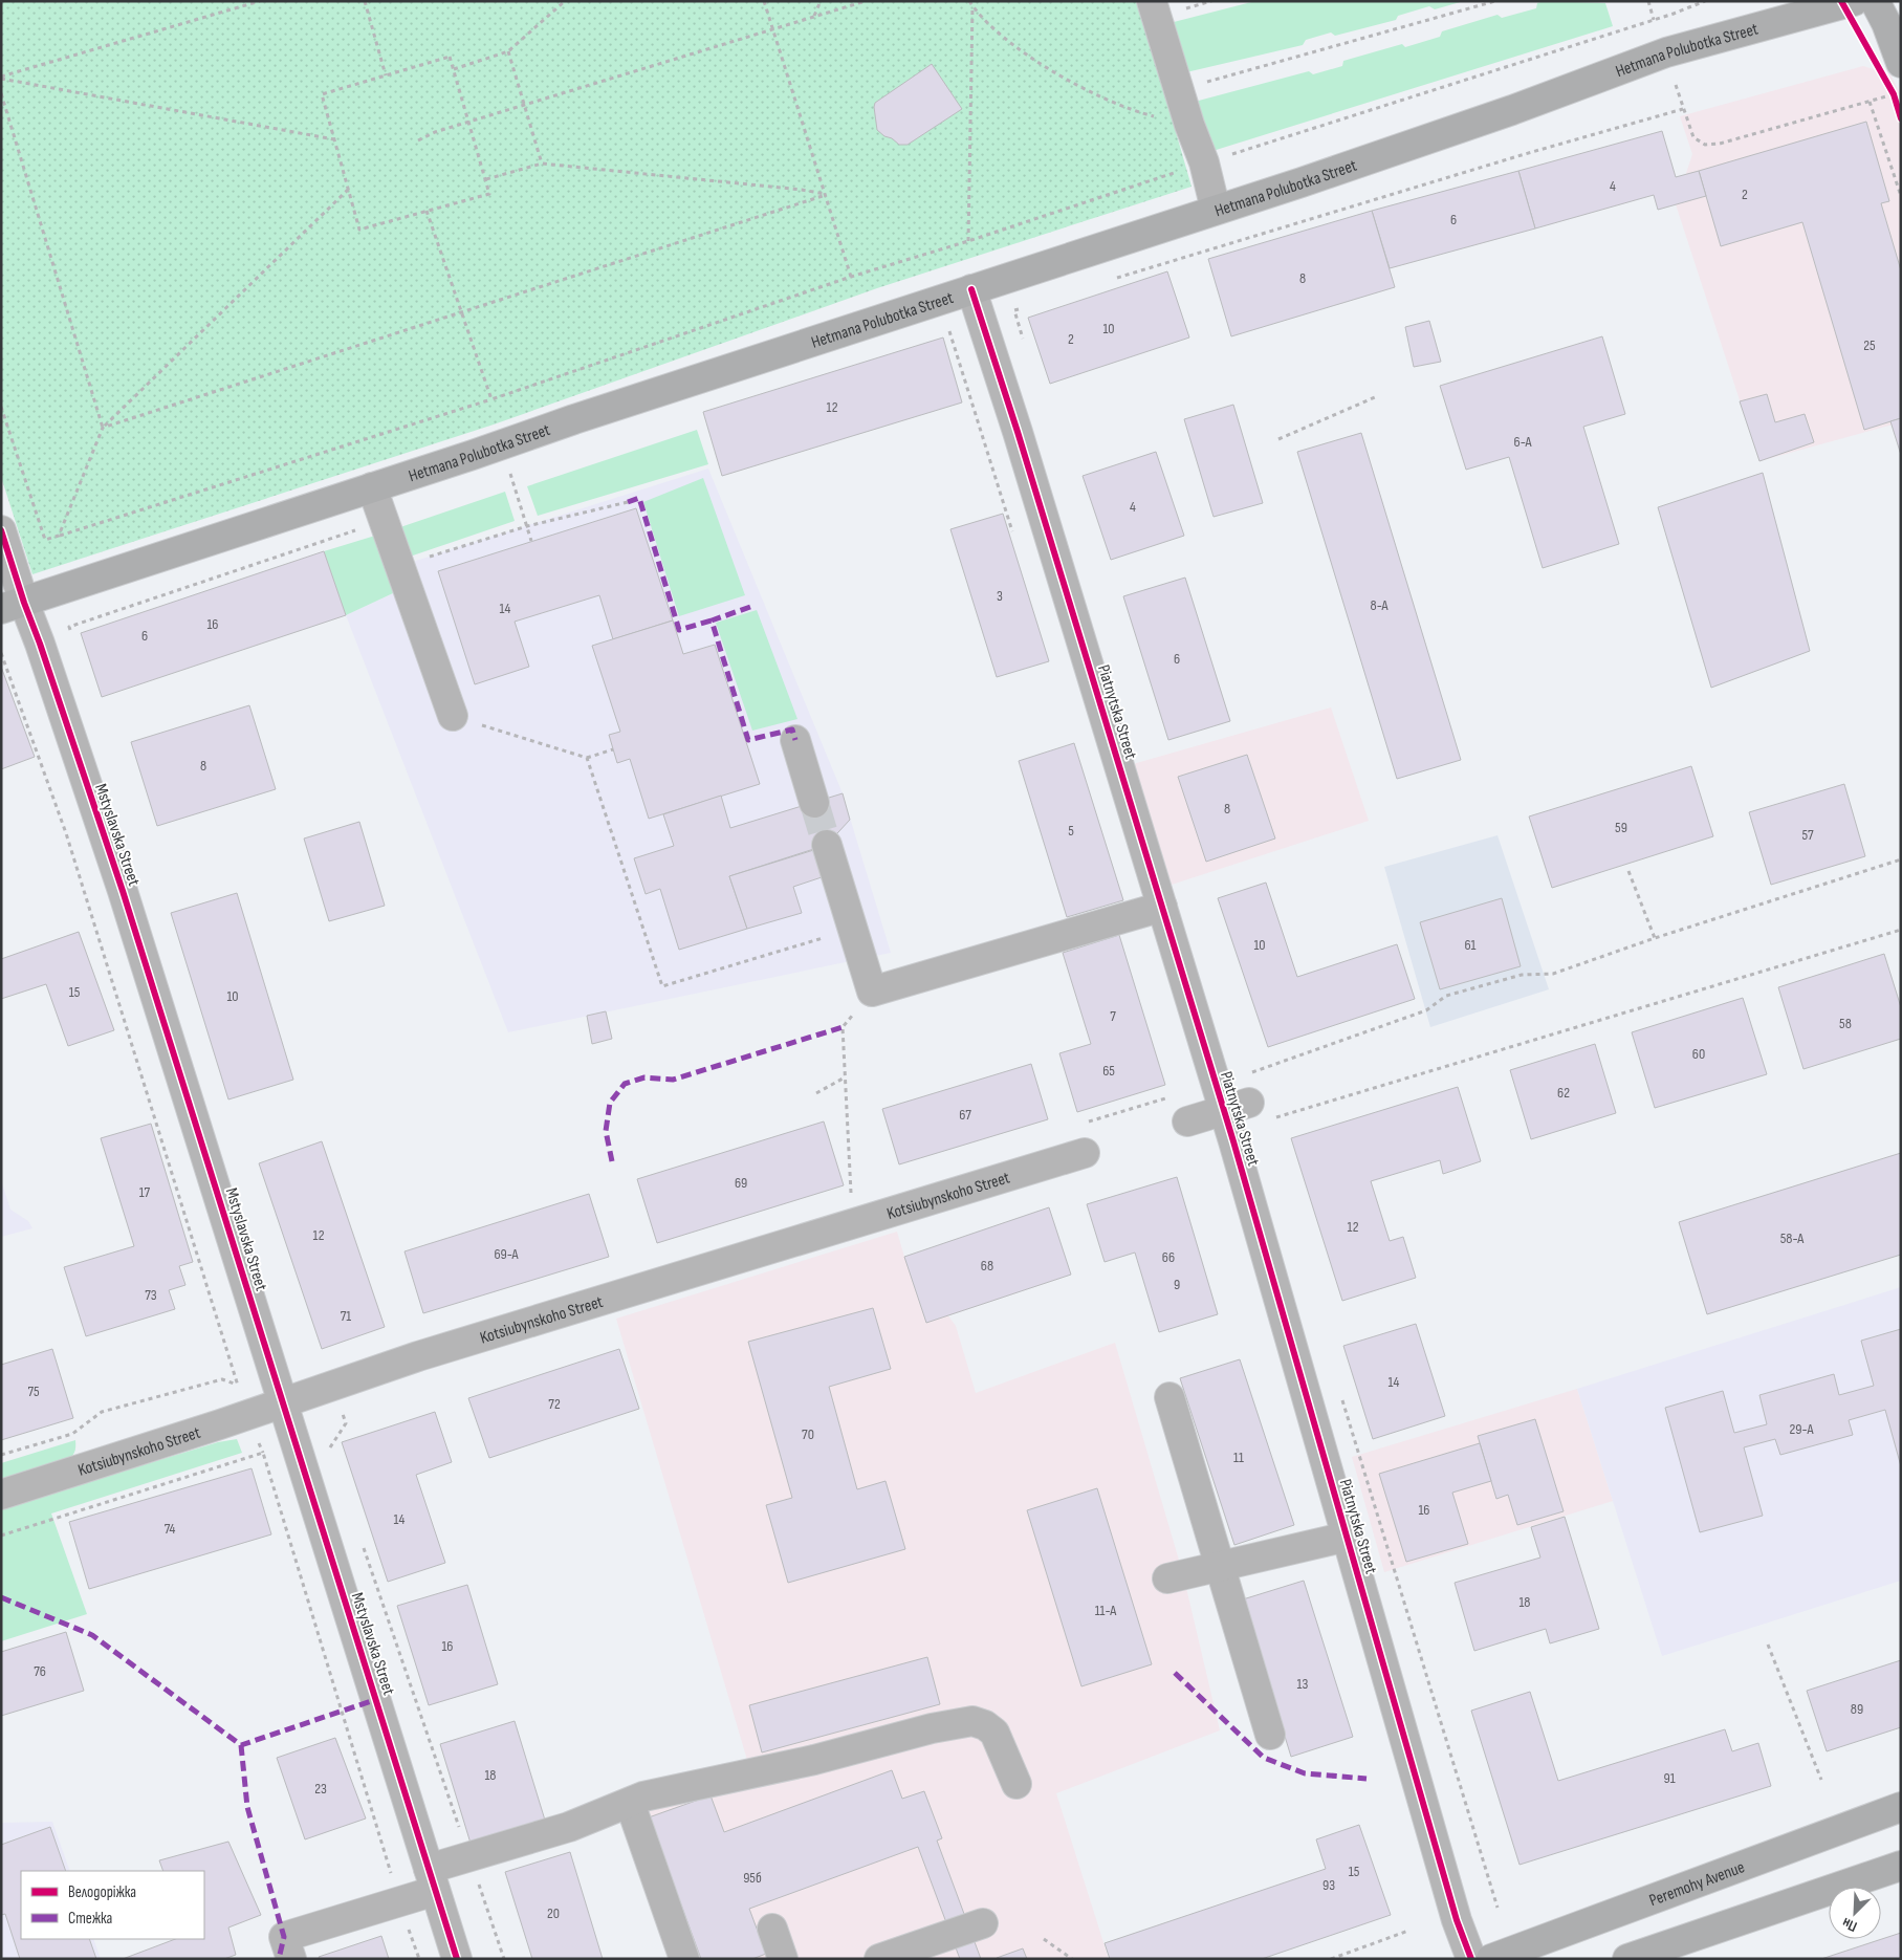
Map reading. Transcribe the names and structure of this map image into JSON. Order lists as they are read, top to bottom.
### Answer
{
  "streets": {
    "main road": ["Hetmana Polubotka Street", "Peremohy Avenue"],
    "street": ["Piatnytska Street", "Mstyslavska Street", "Kotsiubynskoho Street"]
  },
  "crossings": [
    ["Hetmana Polubotka Street", "Piatnytska Street"],
    ["Hetmana Polubotka Street", "Mstyslavska Street"],
    ["Mstyslavska Street", "Kotsiubynskoho Street"]
  ],
  "house_numbers": [
    "4",
    "2",
    "6",
    "8",
    "10",
    "2",
    "25",
    "12",
    "6-А",
    "4",
    "3",
    "8-А",
    "14",
    "16",
    "6",
    "6",
    "8",
    "8",
    "59",
    "5",
    "57",
    "10",
    "61",
    "15",
    "10",
    "7",
    "58",
    "60",
    "65",
    "62",
    "67",
    "69",
    "17",
    "12",
    "12",
    "58-А",
    "69-А",
    "66",
    "68",
    "9",
    "73",
    "71",
    "14",
    "75",
    "72",
    "29-А",
    "70",
    "11",
    "16",
    "14",
    "74",
    "18",
    "11-А",
    "16",
    "76",
    "13",
    "89",
    "18",
    "91",
    "23",
    "15",
    "95б",
    "93",
    "20"
  ],
  "legend": ["Велодоріжка", "Стежка"],
  "north": "bottom left"
}
